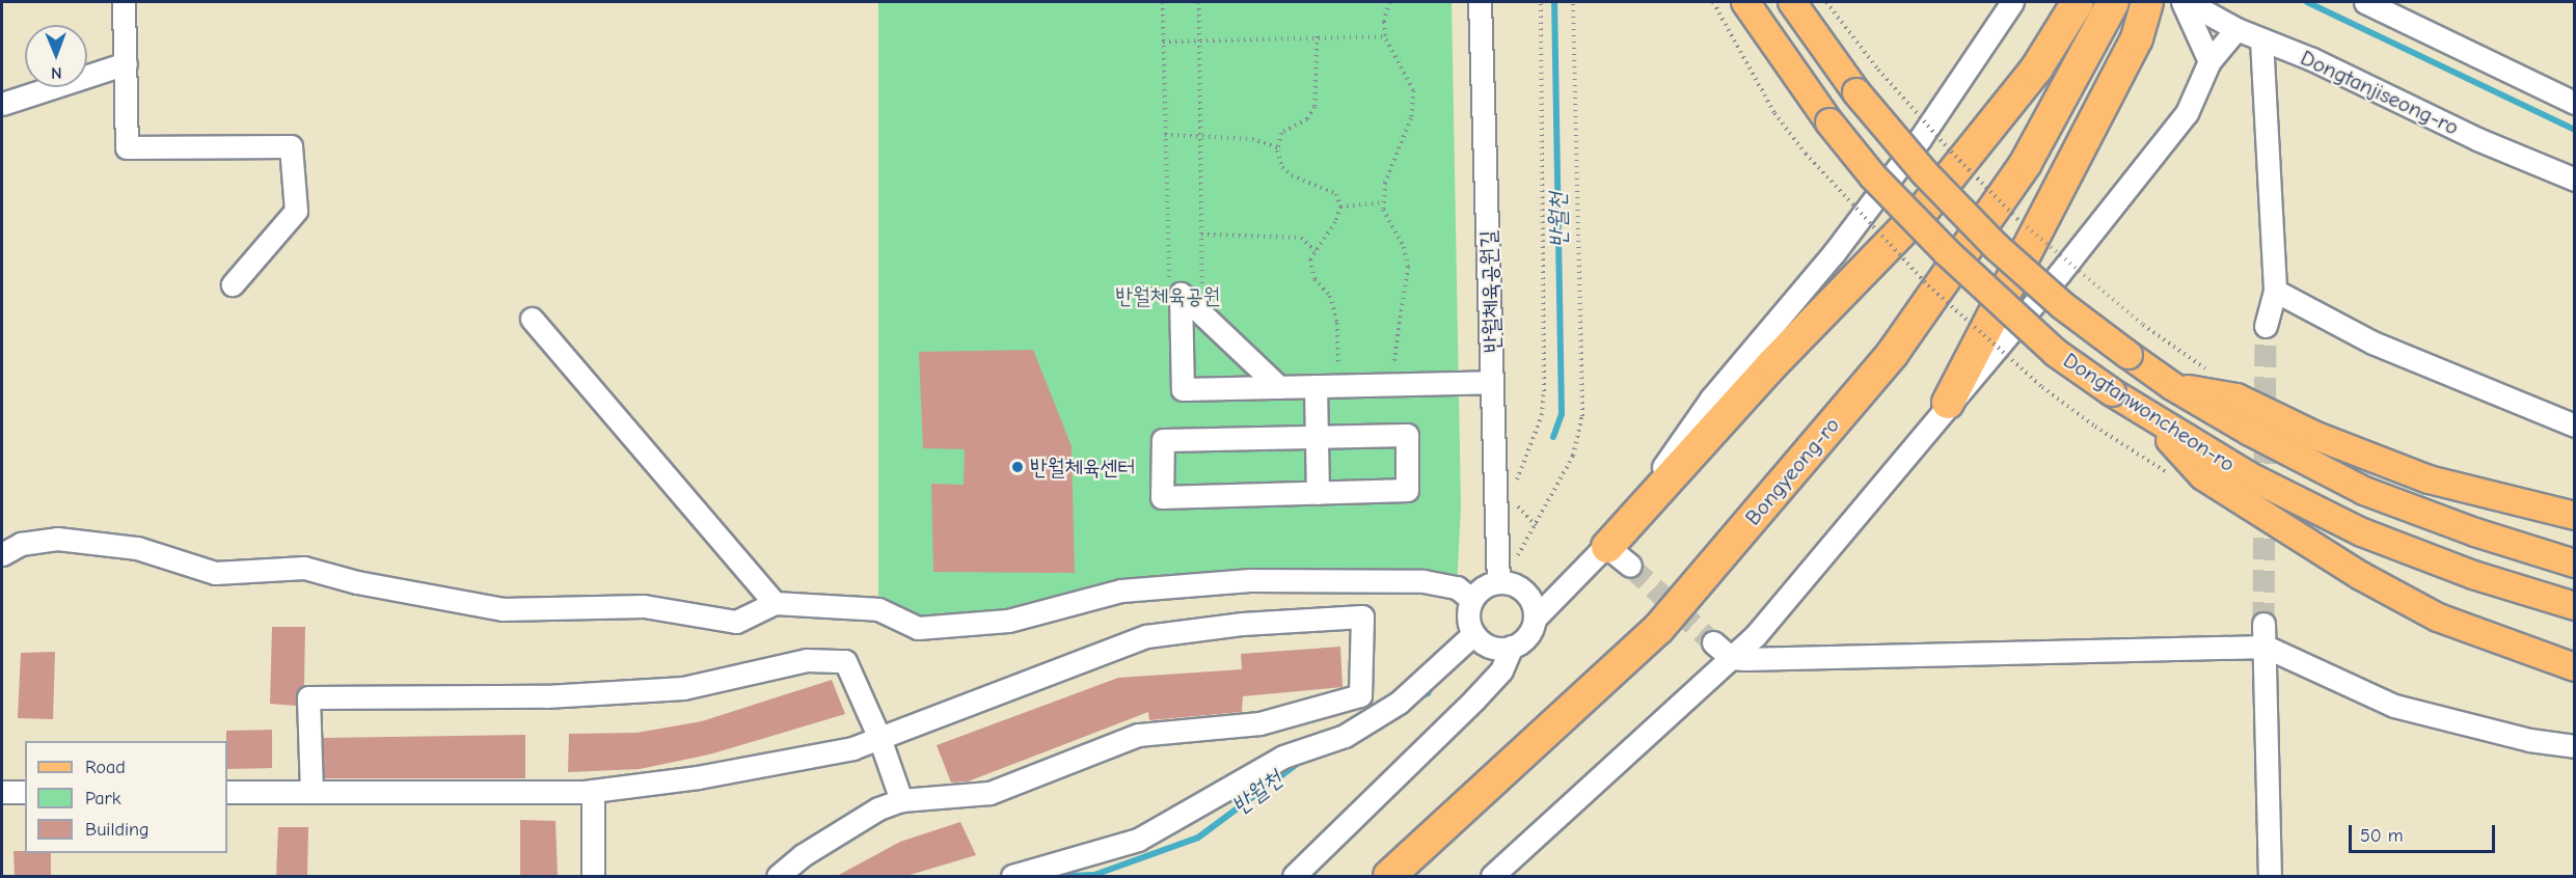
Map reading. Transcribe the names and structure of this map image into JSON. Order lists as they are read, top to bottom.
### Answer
{
  "streets": {
    "highway": ["Bongyeong-ro"],
    "main road": ["Dongtanwoncheon-ro"],
    "street": ["Dongtanjiseong-ro", "반월체육공원길"]
  },
  "water": ["반월천"],
  "parks": ["반월체육공원"],
  "places": ["반월체육센터"],
  "legend": ["Road", "Park", "Building"],
  "scale_bar": "50 m",
  "north": "bottom"
}
